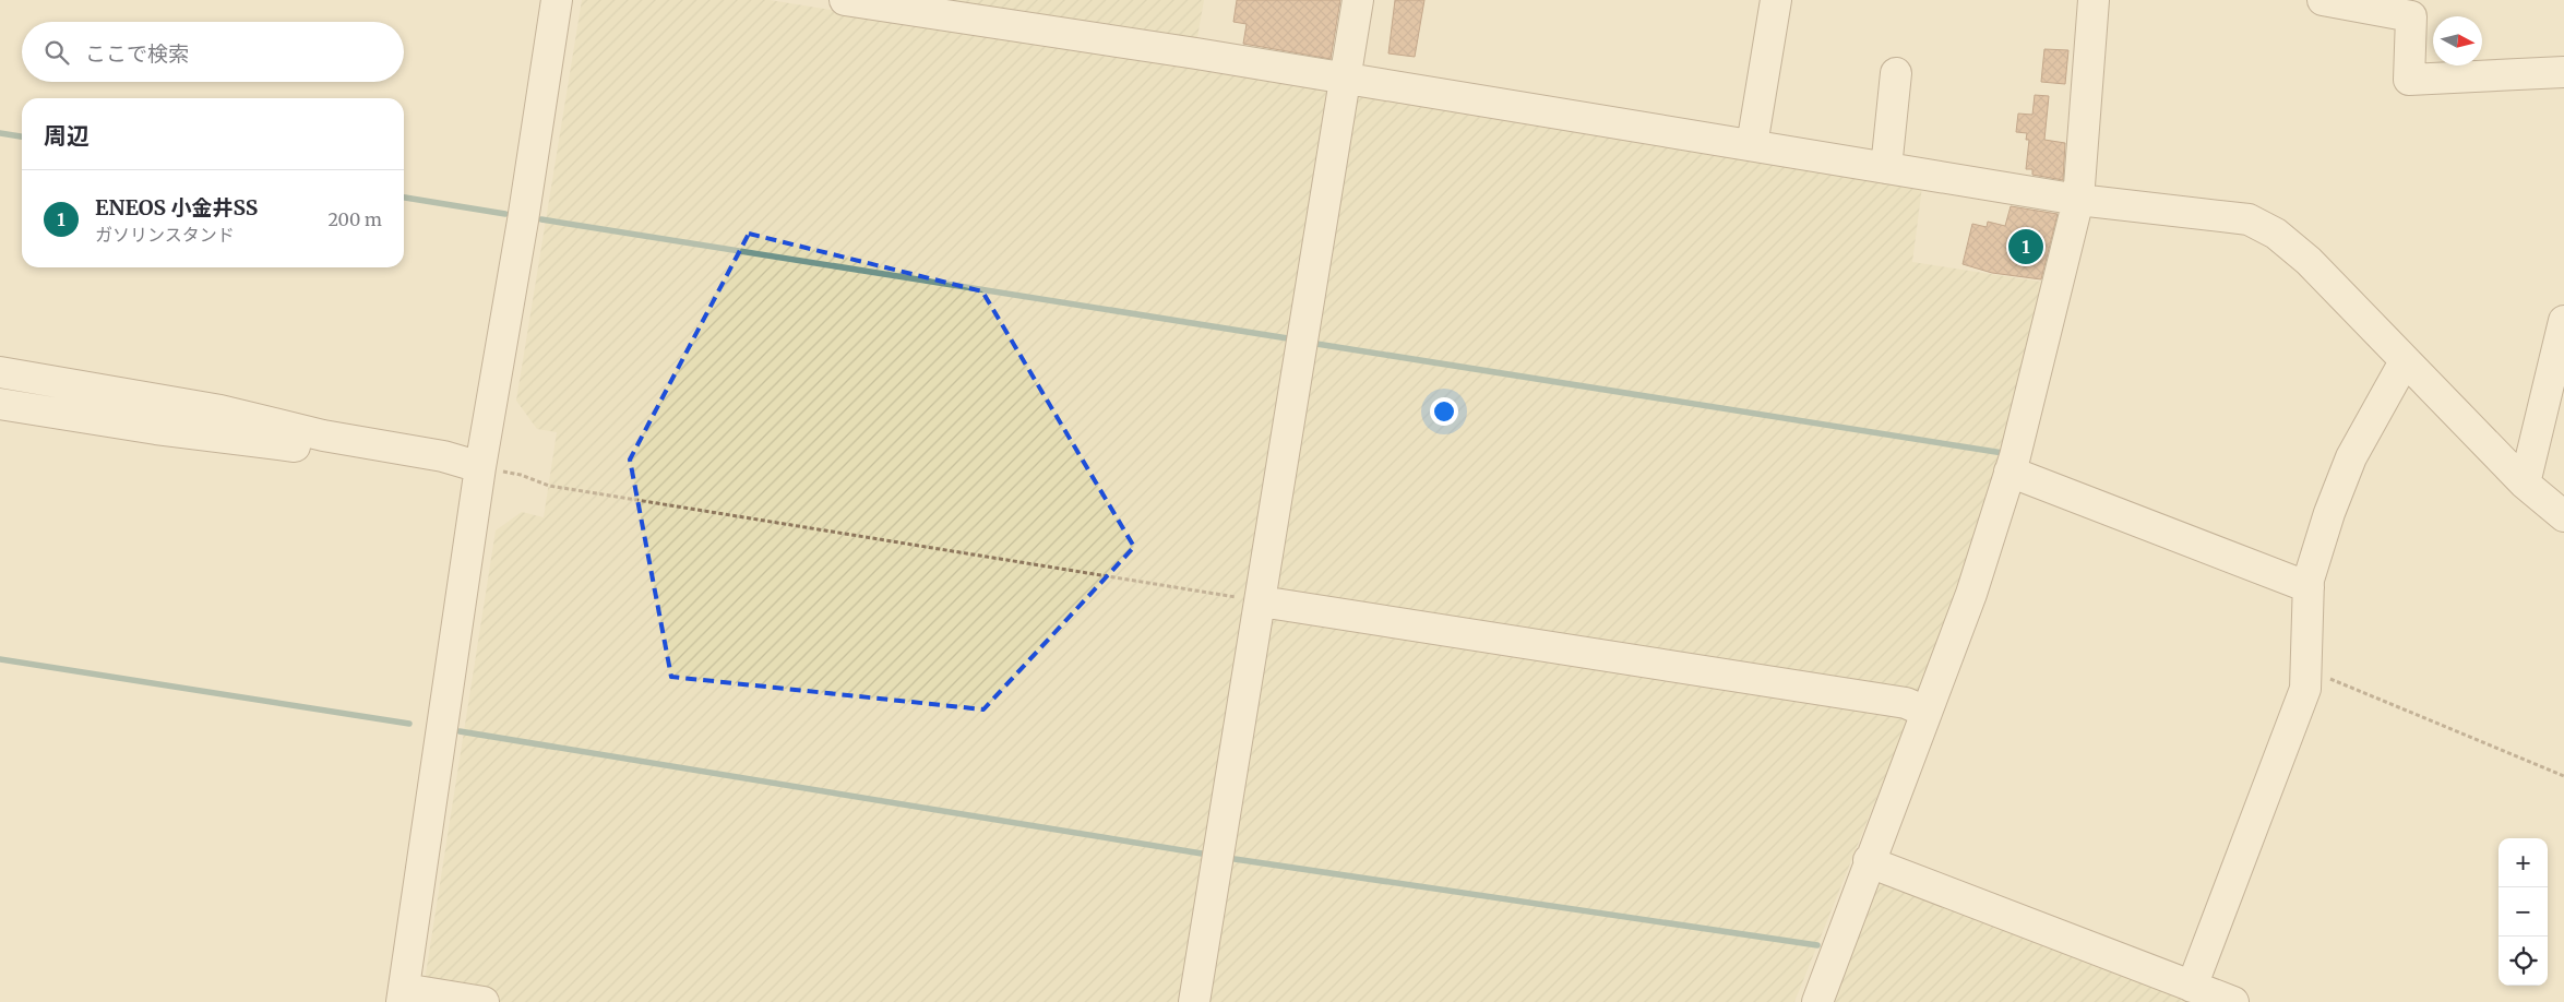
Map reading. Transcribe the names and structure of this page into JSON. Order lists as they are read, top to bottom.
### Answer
{
  "north": "right",
  "page": {
    "search": "ここで検索",
    "heading": "周辺",
    "list": [
      {
        "mark": "1",
        "name": "ENEOS 小金井SS",
        "note": "ガソリンスタンド",
        "value": "200 m"
      }
    ],
    "pins": "1",
    "map_buttons": ["+", "−"]
  }
}
